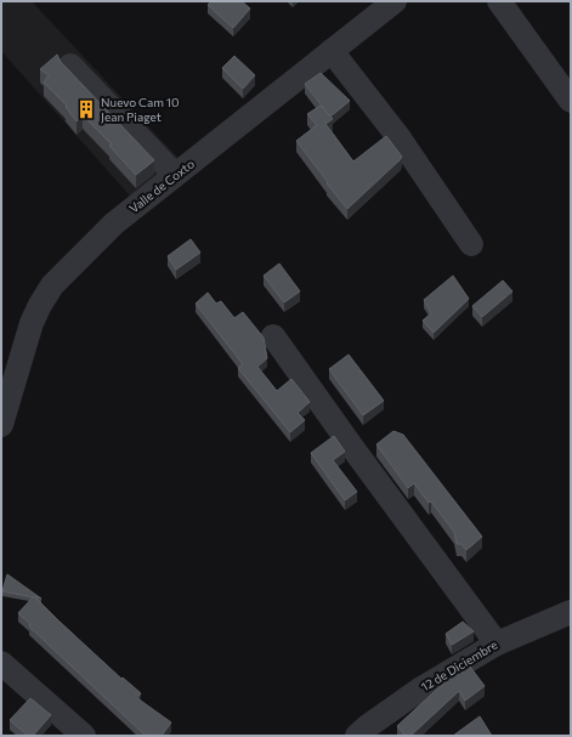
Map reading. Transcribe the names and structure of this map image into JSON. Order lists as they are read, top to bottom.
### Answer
{
  "streets": {
    "street": ["Valle de Coxto", "12 de Diciembre"]
  },
  "places": {
    "building": ["Nuevo Cam 10 Jean Piaget"]
  }
}
